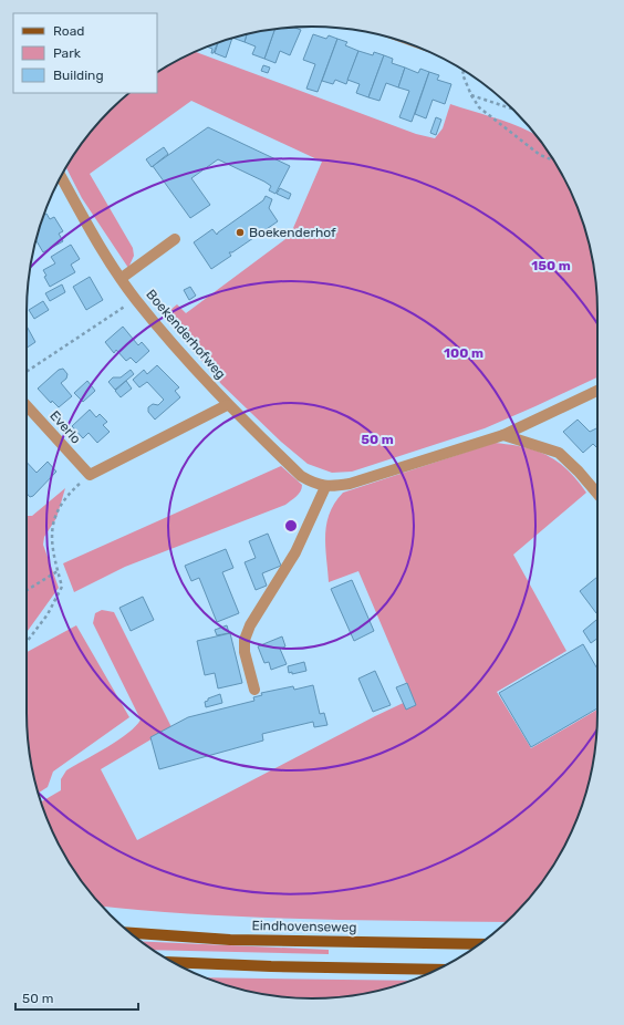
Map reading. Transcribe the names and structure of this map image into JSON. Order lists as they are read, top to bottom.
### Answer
{
  "streets": {
    "main road": ["Eindhovenseweg"],
    "street": ["Boekenderhofweg", "Everlo"]
  },
  "places": ["Boekenderhof"],
  "legend": ["Road", "Park", "Building"],
  "scale_bar": "50 m",
  "rings": ["150 m", "100 m", "50 m"]
}
